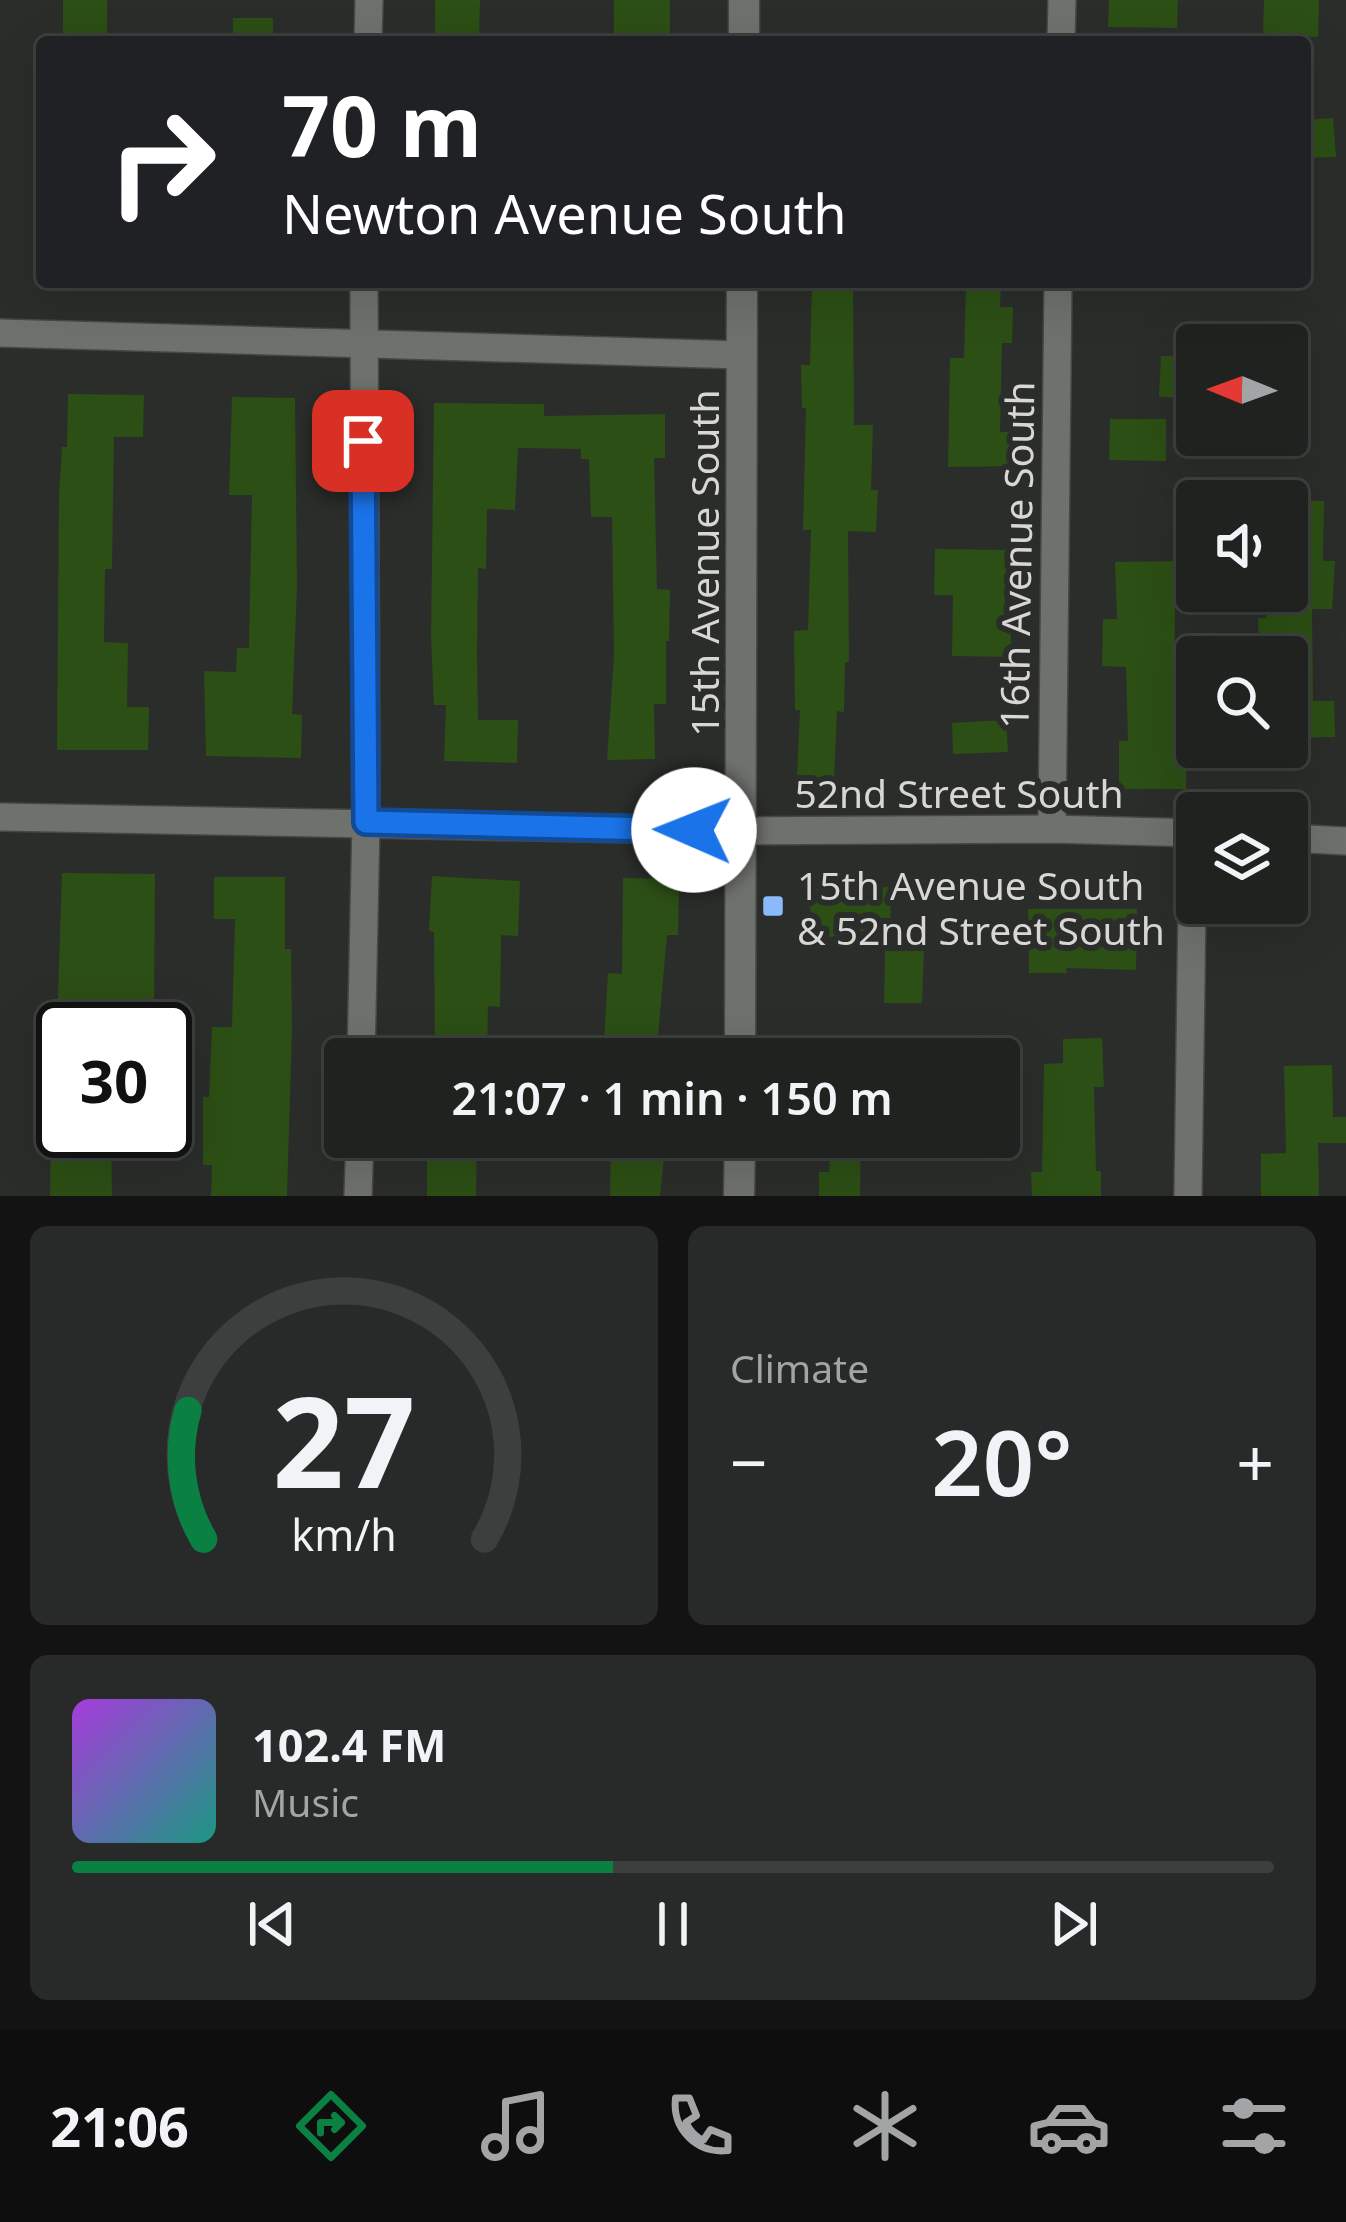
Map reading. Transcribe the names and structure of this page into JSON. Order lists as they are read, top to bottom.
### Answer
{
  "streets": {
    "street": ["16th Avenue South", "15th Avenue South", "52nd Street South"]
  },
  "crossings": [
    ["16th Avenue South", "52nd Street South"],
    ["15th Avenue South", "52nd Street South"]
  ],
  "places": {
    "transit": ["15th Avenue South & 52nd Street South"]
  },
  "north": "left",
  "page": {
    "turn": ["70 m", "Newton Avenue South"],
    "limit": "30",
    "trip": "21:07 · 1 min · 150 m",
    "tile": "Climate",
    "heat": ["−", "20°", "+"],
    "song": ["102.4 FM", "Music"],
    "tabs": "21:06",
    "gauge": ["27", "km/h"]
  }
}
